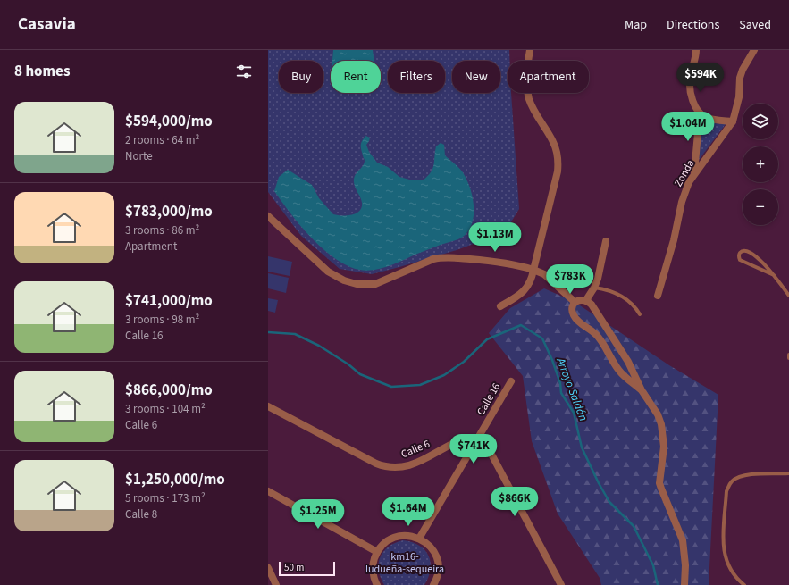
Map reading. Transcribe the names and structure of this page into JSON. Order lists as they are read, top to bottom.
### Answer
{
  "streets": {
    "street": ["Zonda", "Calle 16", "Calle 6"]
  },
  "crossings": [
    ["Calle 16", "Calle 6"]
  ],
  "water": ["Arroyo Saldán"],
  "parks": ["km16- ludueña-sequeira"],
  "scale_bar": "50 m",
  "page": {
    "header": "Casavia",
    "nav": ["Map", "Directions", "Saved"],
    "heading": "8 homes",
    "chip": [
      "Buy",
      "Rent",
      "Filters",
      "New",
      "Apartment"
    ],
    "price": [
      "$594K",
      "$1.04M",
      "$1.13M",
      "$783K",
      "$741K",
      "$866K",
      "$1.64M",
      "$1.25M"
    ],
    "list": [
      {
        "name": "$594,000/mo",
        "note": "2 rooms · 64 m² · Norte"
      },
      {
        "name": "$783,000/mo",
        "note": "3 rooms · 86 m² · Apartment"
      },
      {
        "name": "$741,000/mo",
        "note": "3 rooms · 98 m² · Calle 16"
      },
      {
        "name": "$866,000/mo",
        "note": "3 rooms · 104 m² · Calle 6"
      },
      {
        "name": "$1,250,000/mo",
        "note": "5 rooms · 173 m² · Calle 8"
      }
    ],
    "map_buttons": ["+", "−"],
    "scale": "50 m"
  }
}
